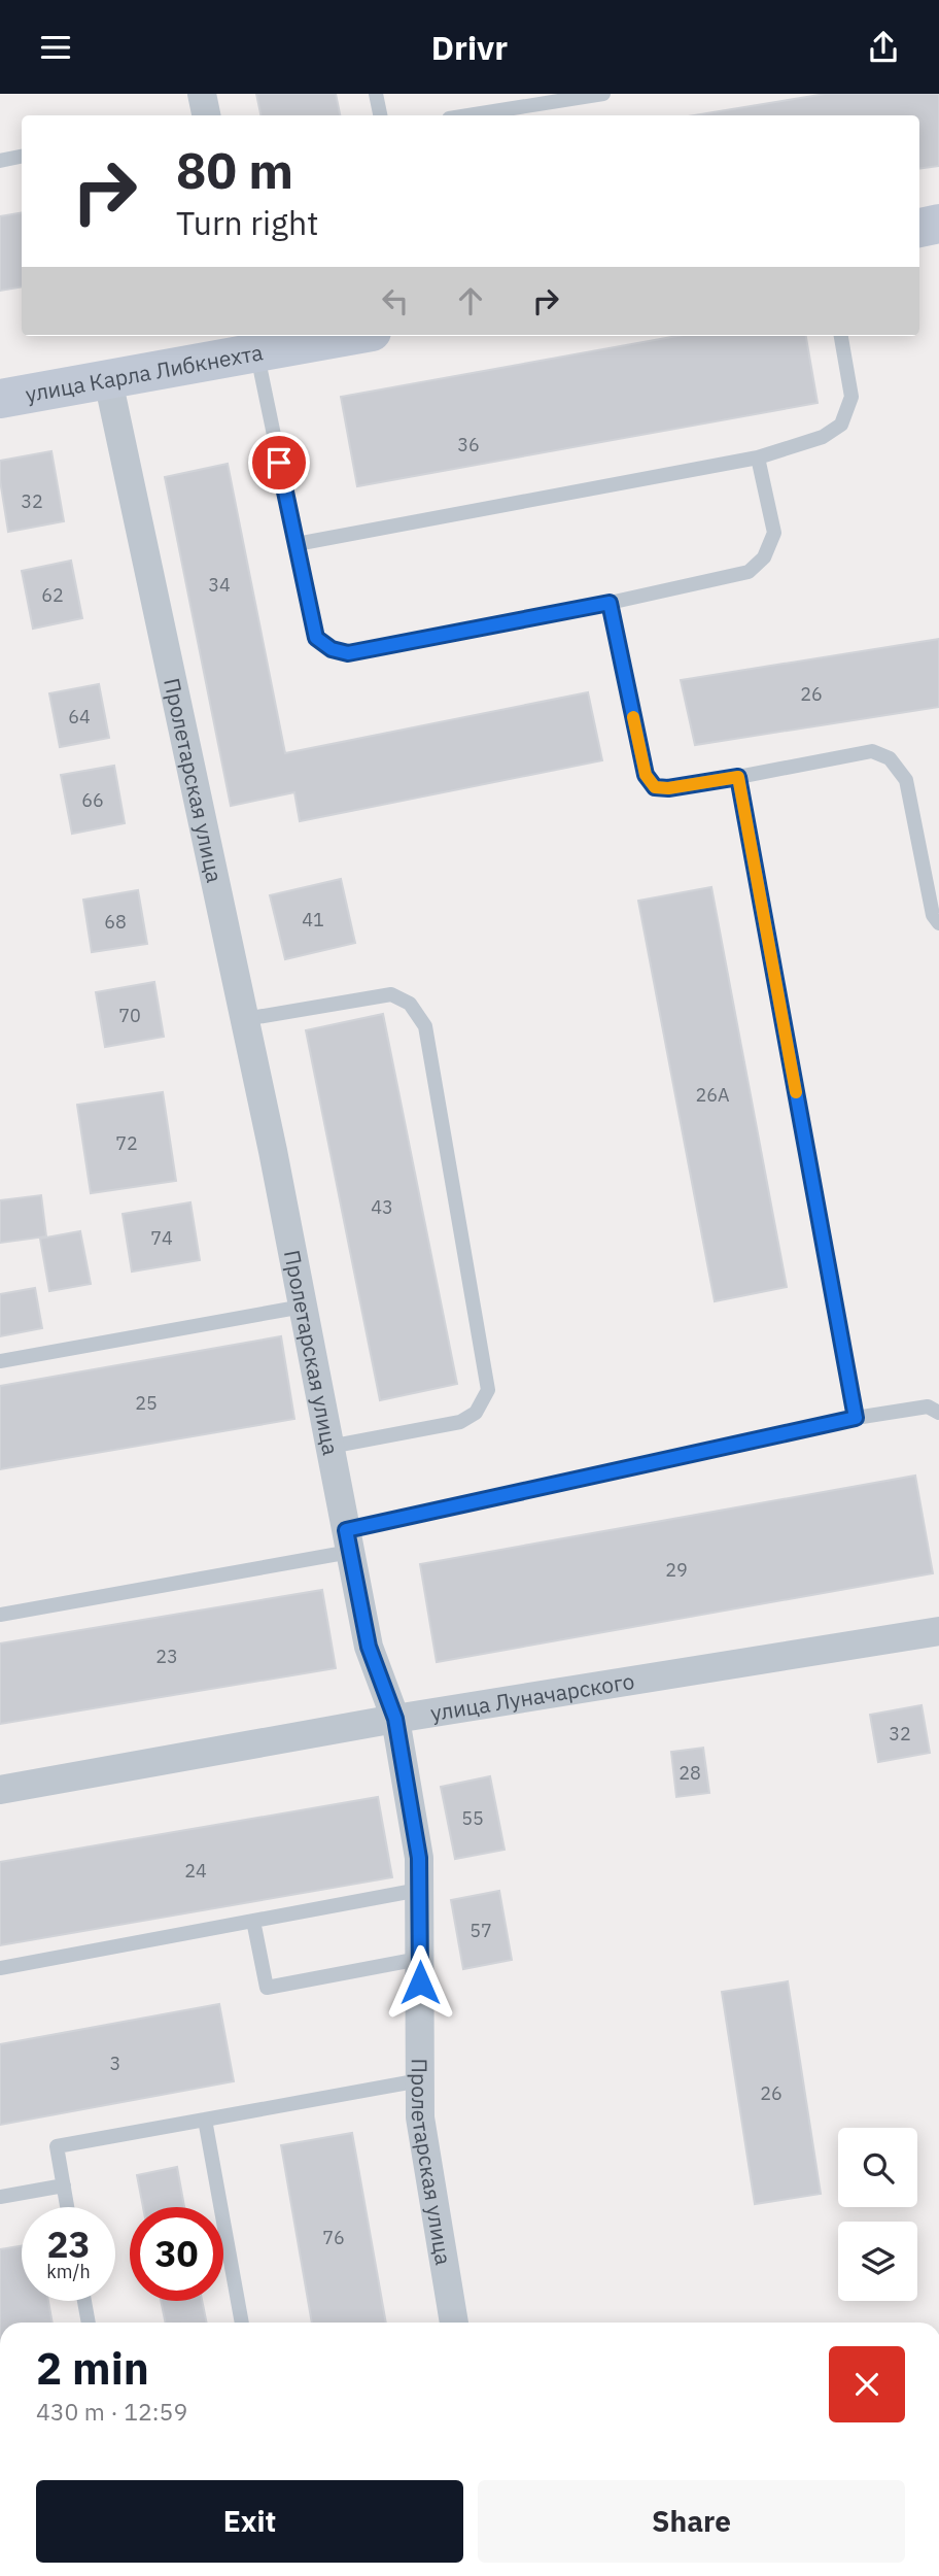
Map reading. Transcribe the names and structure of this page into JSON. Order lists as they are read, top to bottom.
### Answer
{
  "streets": {
    "street": ["улица Карла Либкнехта", "Пролетарская улица", "улица Луначарского"]
  },
  "crossings": [
    ["улица Карла Либкнехта", "Пролетарская улица"],
    ["Пролетарская улица", "улица Луначарского"]
  ],
  "house_numbers": [
    "36",
    "32",
    "34",
    "62",
    "26",
    "64",
    "66",
    "41",
    "68",
    "70",
    "26А",
    "72",
    "43",
    "74",
    "25",
    "29",
    "23",
    "32",
    "28",
    "55",
    "24",
    "57",
    "3",
    "26",
    "76"
  ],
  "page": {
    "header": "Drivr",
    "turn": ["80 m", "Turn right"],
    "speed": "23 km/h",
    "limit": "30",
    "heading": ["2 min", "430 m · 12:59"],
    "buttons": ["Exit", "Share"]
  }
}
